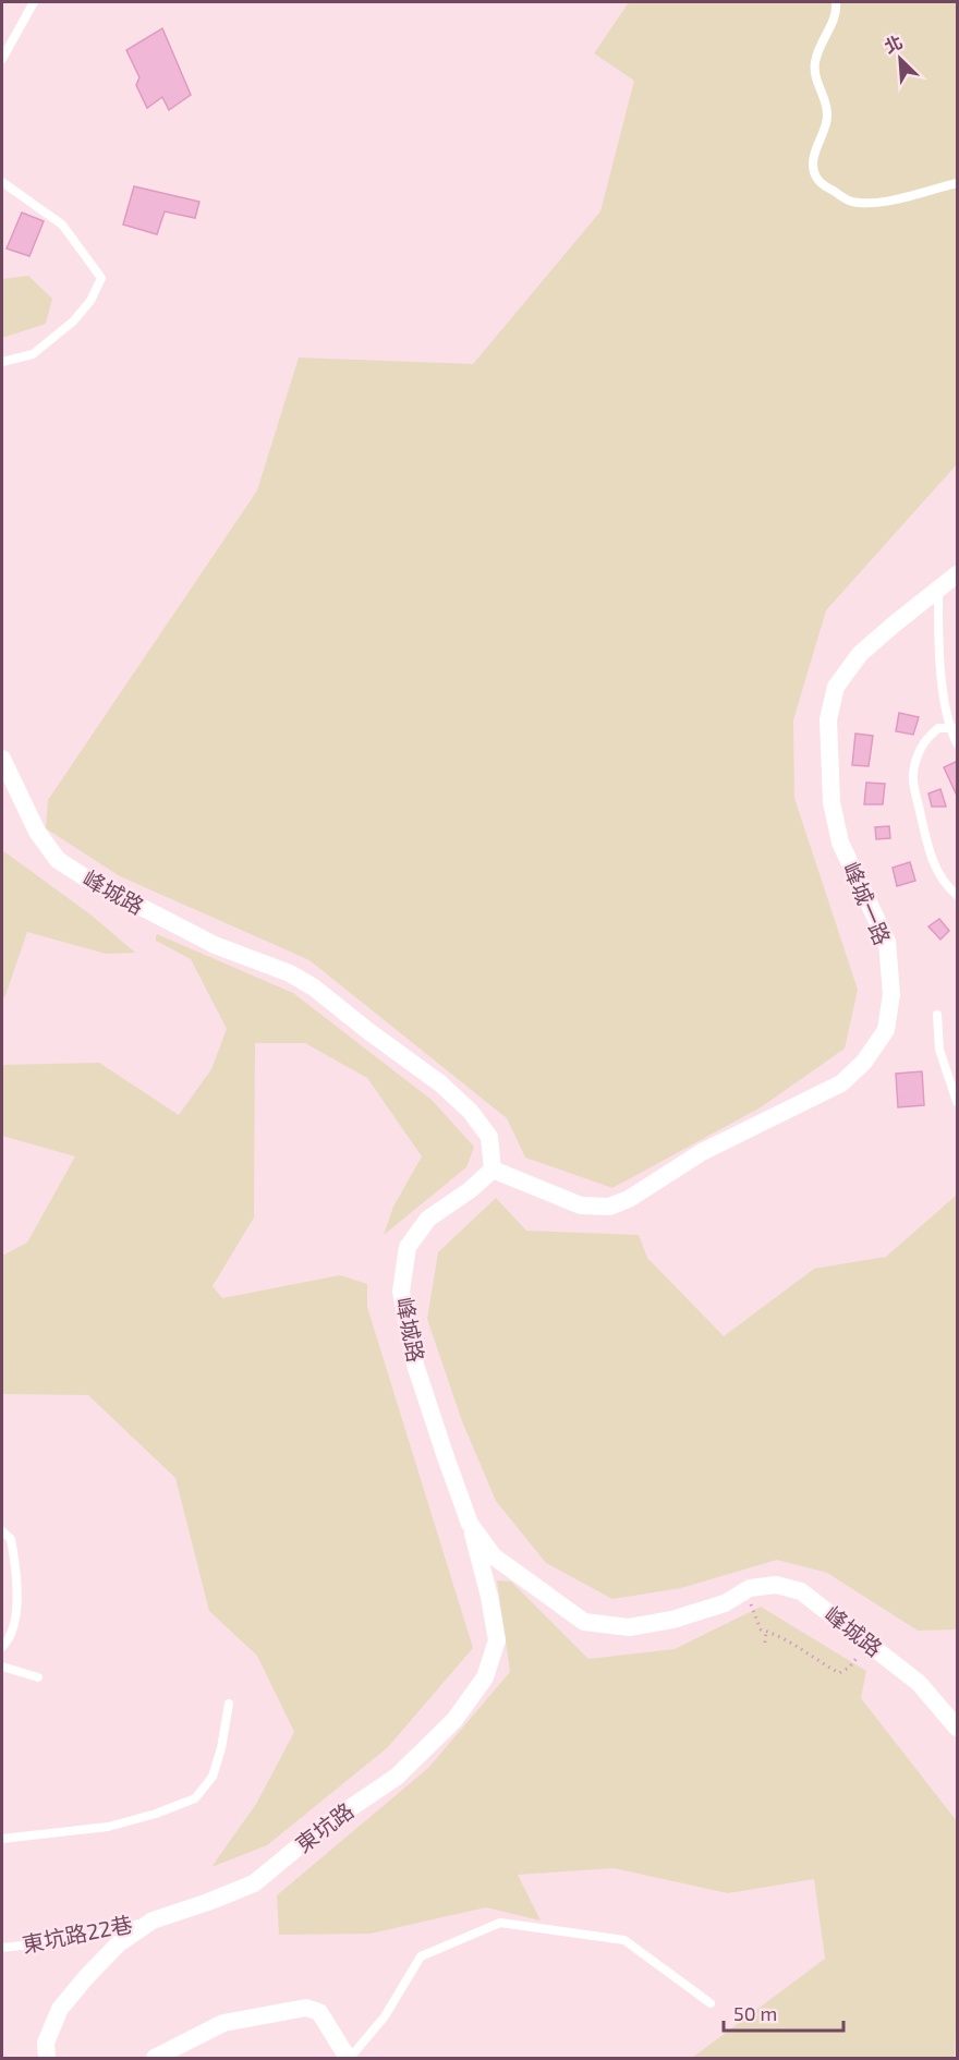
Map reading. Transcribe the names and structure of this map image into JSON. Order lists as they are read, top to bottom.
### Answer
{
  "streets": {
    "street": ["峰城路", "峰城一路", "東坑路"],
    "lane": ["東坑路22巷"]
  },
  "crossings": [
    ["峰城路", "峰城一路"],
    ["峰城路", "東坑路"],
    ["東坑路", "東坑路22巷"]
  ],
  "scale_bar": "50 m",
  "north": "top left"
}
